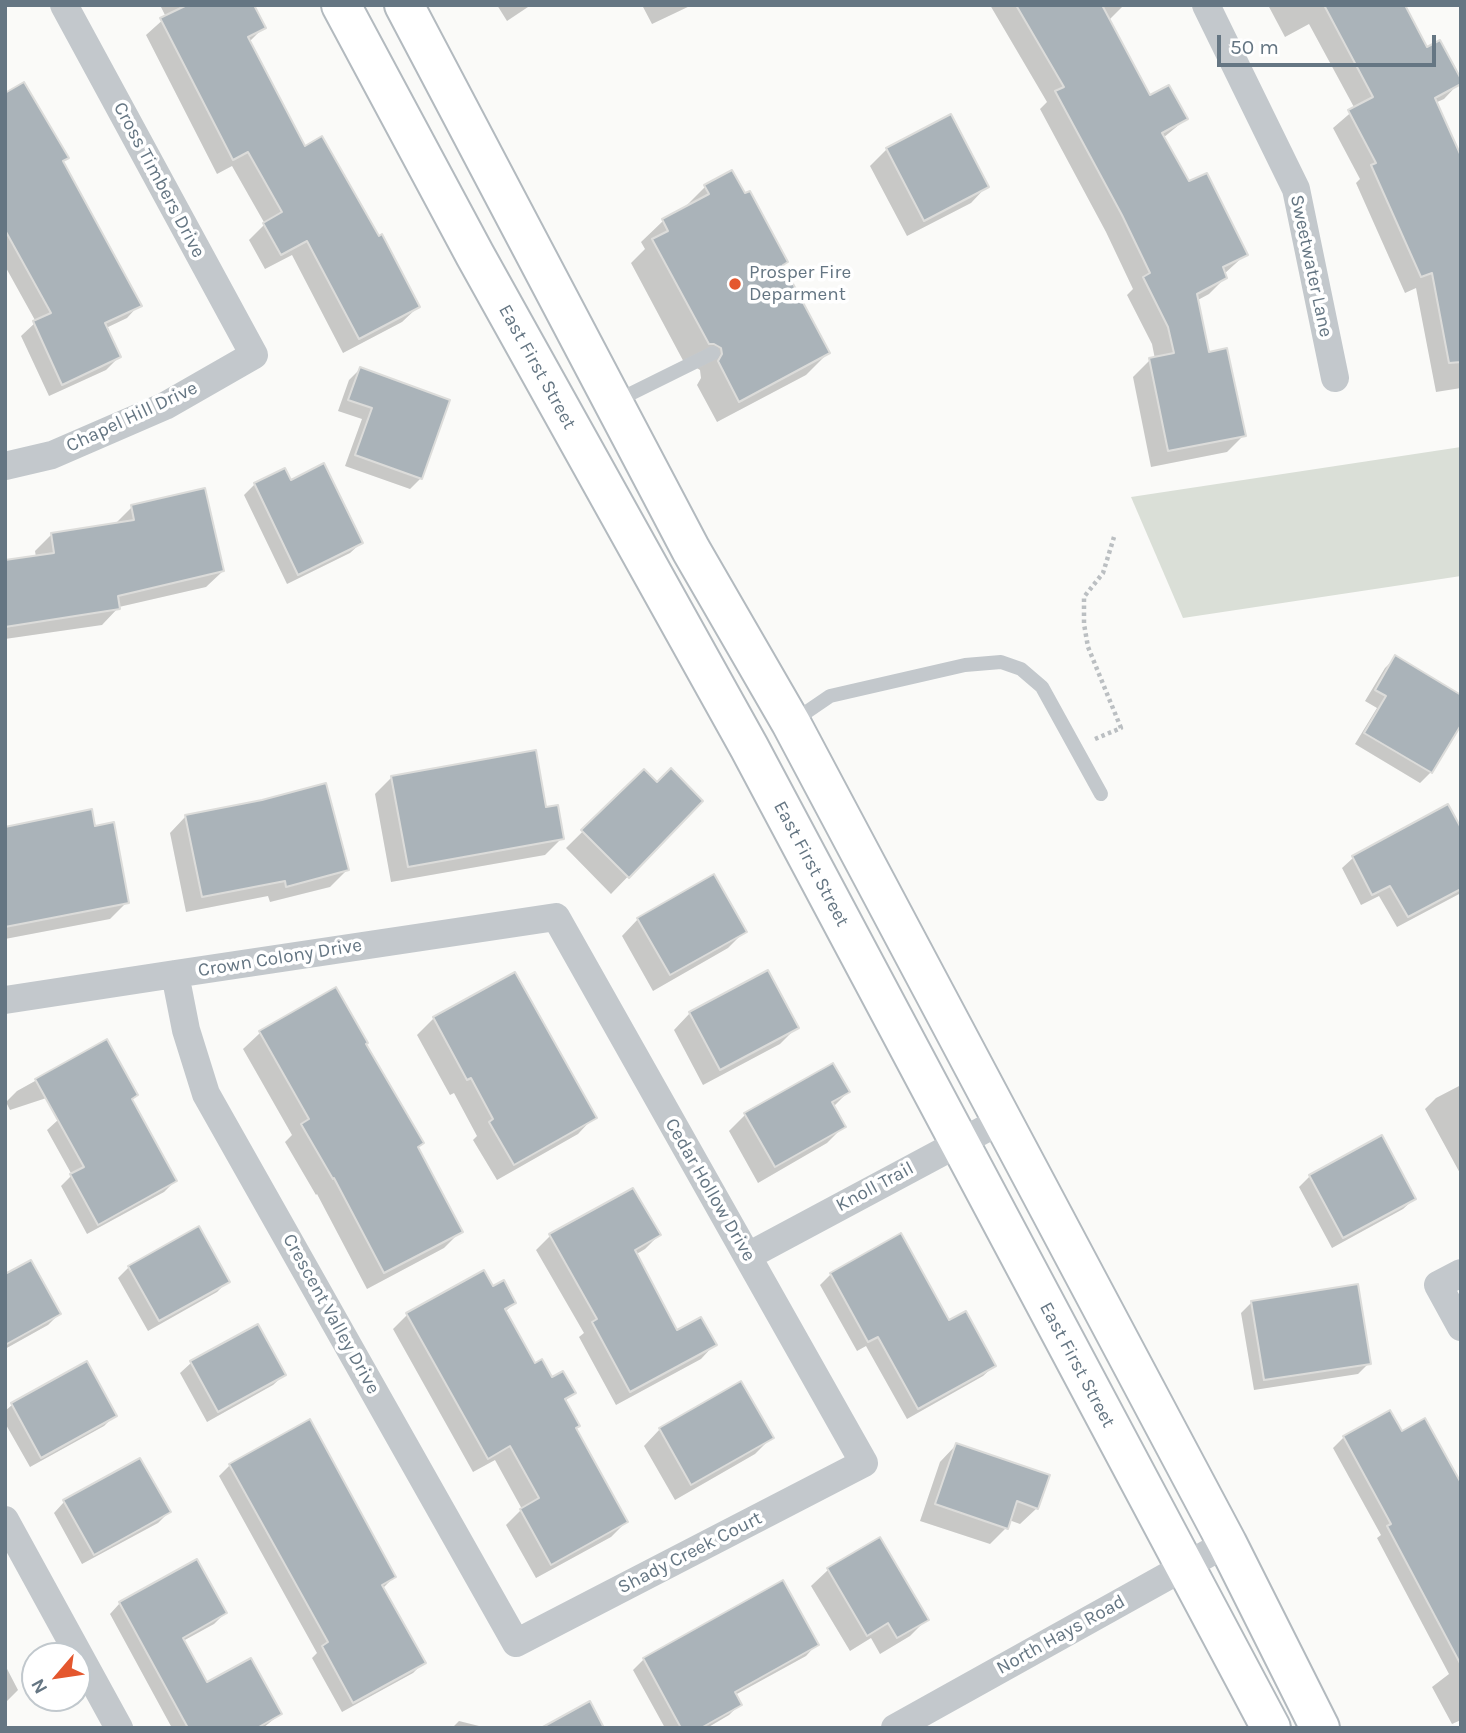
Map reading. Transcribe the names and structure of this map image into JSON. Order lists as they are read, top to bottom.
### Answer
{
  "streets": {
    "main road": ["East First Street"],
    "street": [
      "Cross Timbers Drive",
      "Sweetwater Lane",
      "Chapel Hill Drive",
      "Crown Colony Drive",
      "Knoll Trail",
      "Cedar Hollow Drive",
      "Crescent Valley Drive",
      "Shady Creek Court",
      "North Hays Road"
    ]
  },
  "crossings": [
    ["Cross Timbers Drive", "Chapel Hill Drive"],
    ["East First Street", "Knoll Trail"],
    ["East First Street", "North Hays Road"],
    ["Crown Colony Drive", "Cedar Hollow Drive"],
    ["Crown Colony Drive", "Crescent Valley Drive"],
    ["Knoll Trail", "Cedar Hollow Drive"],
    ["Cedar Hollow Drive", "Shady Creek Court"],
    ["Crescent Valley Drive", "Shady Creek Court"]
  ],
  "places": ["Prosper Fire Deparment"],
  "scale_bar": "50 m",
  "north": "bottom left"
}
